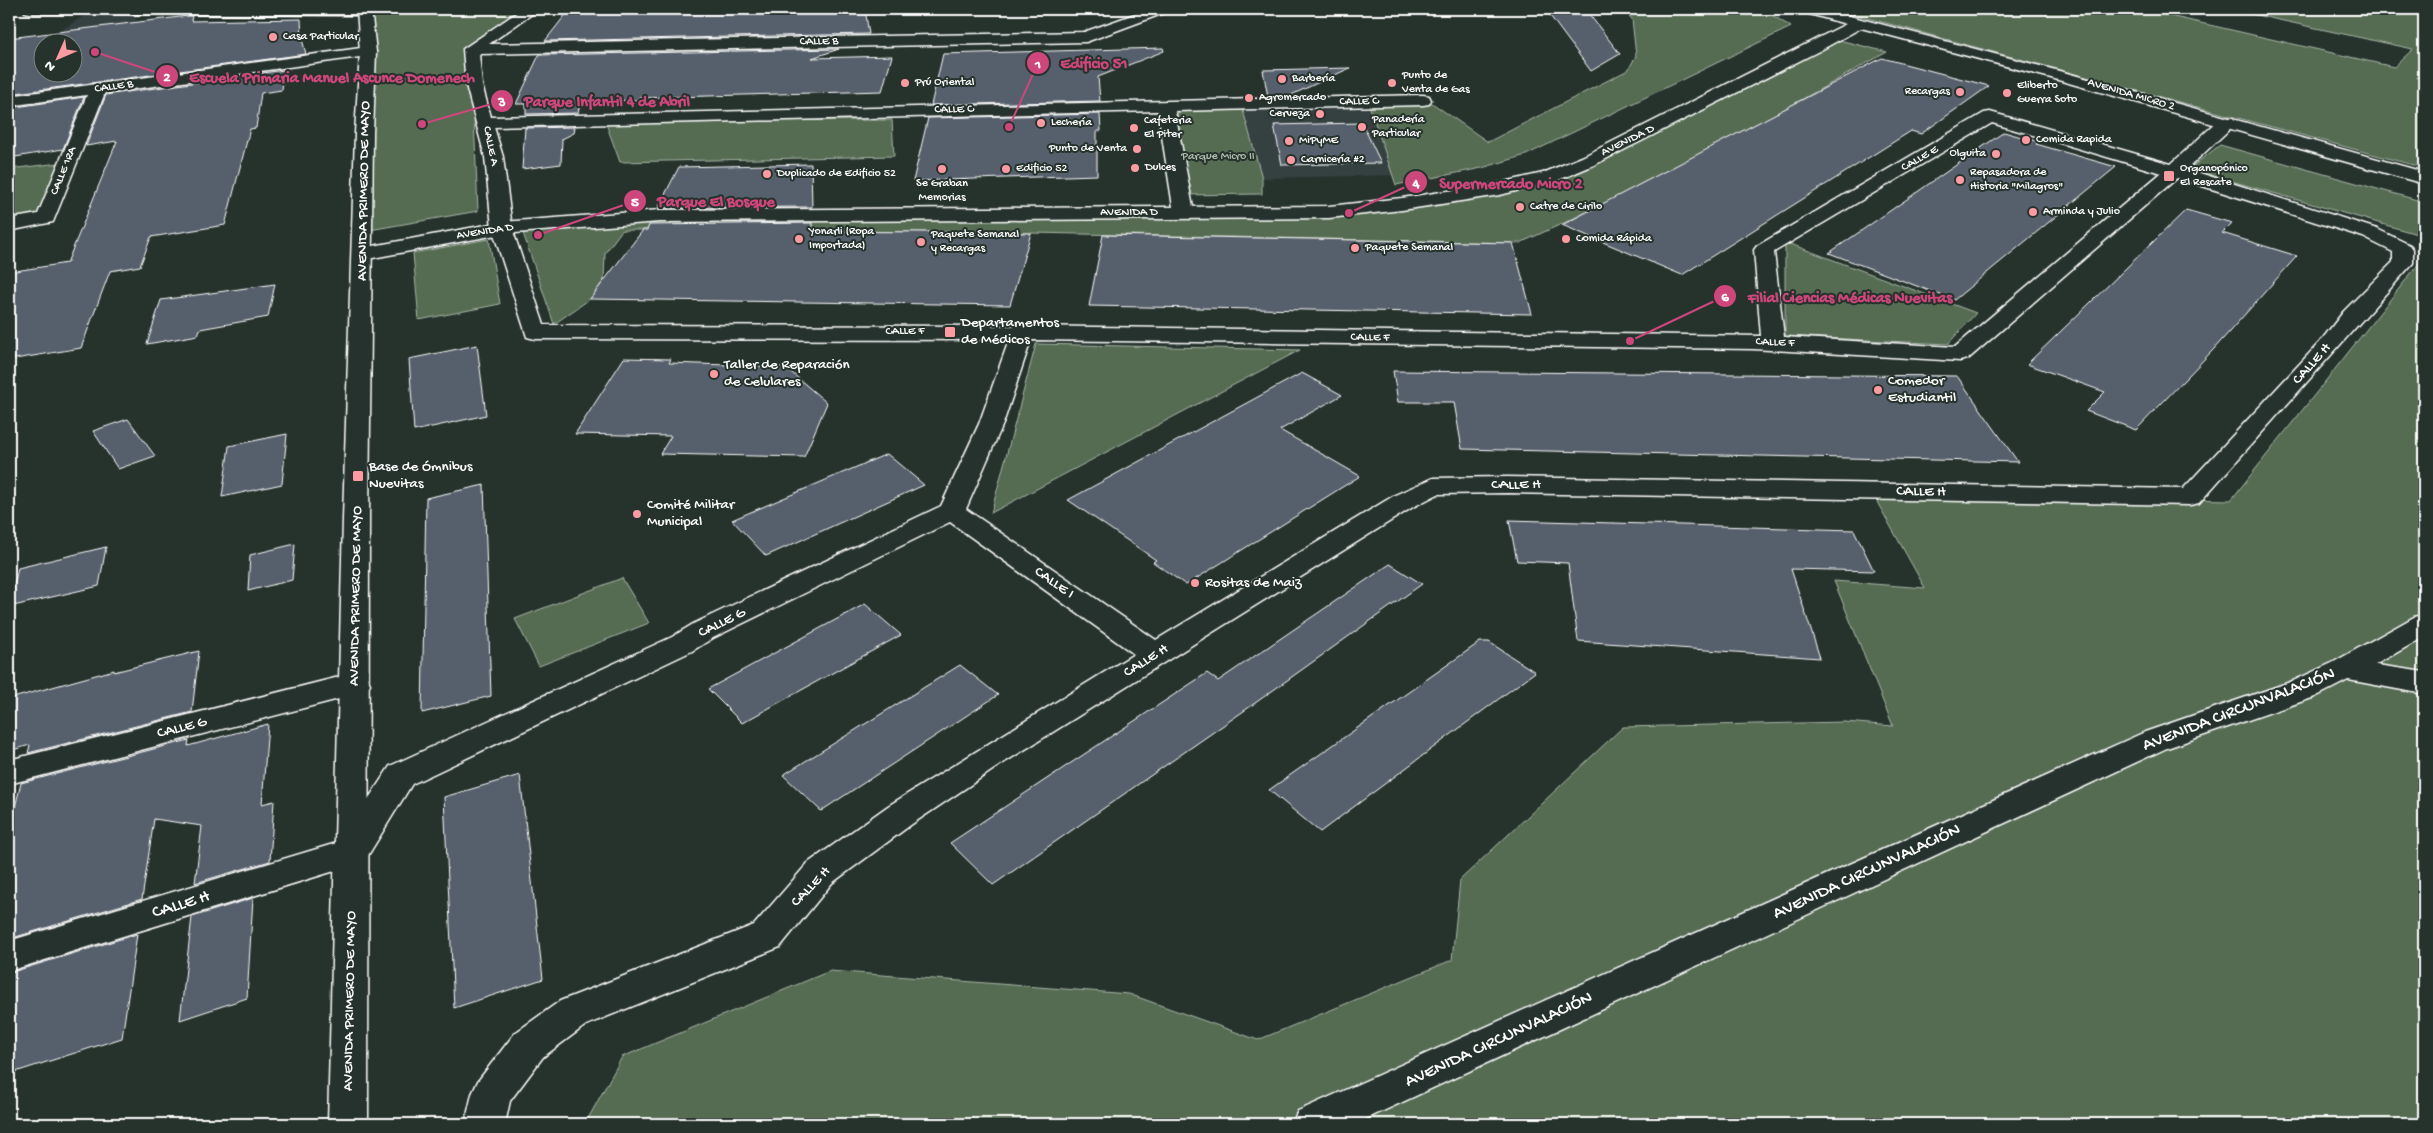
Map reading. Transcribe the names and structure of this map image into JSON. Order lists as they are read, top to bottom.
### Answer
{
  "streets": {
    "main road": [
      "CALLE B",
      "AVENIDA MICRO 2",
      "CALLE C",
      "AVENIDA D",
      "CALLE A",
      "CALLE E",
      "CALLE 1RA",
      "AVENIDA PRIMERO DE MAYO",
      "CALLE F",
      "CALLE H",
      "CALLE I",
      "CALLE G",
      "AVENIDA CIRCUNVALACIÓN"
    ]
  },
  "crossings": [
    ["CALLE B", "CALLE A"],
    ["CALLE B", "CALLE 1RA"],
    ["CALLE B", "AVENIDA PRIMERO DE MAYO"],
    ["AVENIDA MICRO 2", "AVENIDA D"],
    ["AVENIDA MICRO 2", "CALLE F"],
    ["CALLE C", "CALLE A"],
    ["AVENIDA D", "CALLE A"],
    ["AVENIDA D", "AVENIDA PRIMERO DE MAYO"],
    ["AVENIDA D", "CALLE F"],
    ["CALLE A", "CALLE F"],
    ["CALLE E", "CALLE F"],
    ["CALLE E", "CALLE H"],
    ["AVENIDA PRIMERO DE MAYO", "CALLE H"],
    ["AVENIDA PRIMERO DE MAYO", "CALLE G"],
    ["CALLE F", "CALLE H"],
    ["CALLE H", "CALLE I"],
    ["CALLE H", "CALLE G"],
    ["CALLE I", "CALLE G"]
  ],
  "parks": ["Parque Micro II"],
  "places": {
    "other": [
      "Casa Particular",
      "Escuela Primaria Manuel Ascunce Domenech",
      "Barbería",
      "Prú Oriental",
      "Punto de Venta de Gas",
      "Recargas",
      "Eliberto Guerra Soto",
      "Agromercado",
      "Cerveza",
      "Lechería",
      "Parque Infantil 4 de Abril",
      "Edificio 51",
      "Panadería Particular",
      "Cafeteria El Piter",
      "Comida Rapida",
      "MiPyME",
      "Punto de Venta",
      "Olguita",
      "Carnicería #2",
      "Dulces",
      "Se Graban Memorias",
      "Edificio 52",
      "Duplicado de Edificio 52",
      "Repasadora de Historia \"Milagros\"",
      "Catre de Cirilo",
      "Arminda y Julio",
      "Supermercado Micro 2",
      "Parque El Bosque",
      "Yonarli (Ropa Importada)",
      "Comida Rápida",
      "Paquete Semanal y Recargas",
      "Paquete Semanal",
      "Filial Ciencias Médicas Nuevitas",
      "Taller de Reparación de Celulares",
      "Comedor Estudiantil",
      "Comité Militar Municipal",
      "Rositas de Maiz"
    ],
    "transit": ["Organopónico El Rescate", "Departamentos de Médicos", "Base de Ómnibus Nuevitas"]
  },
  "north": "bottom left"
}
